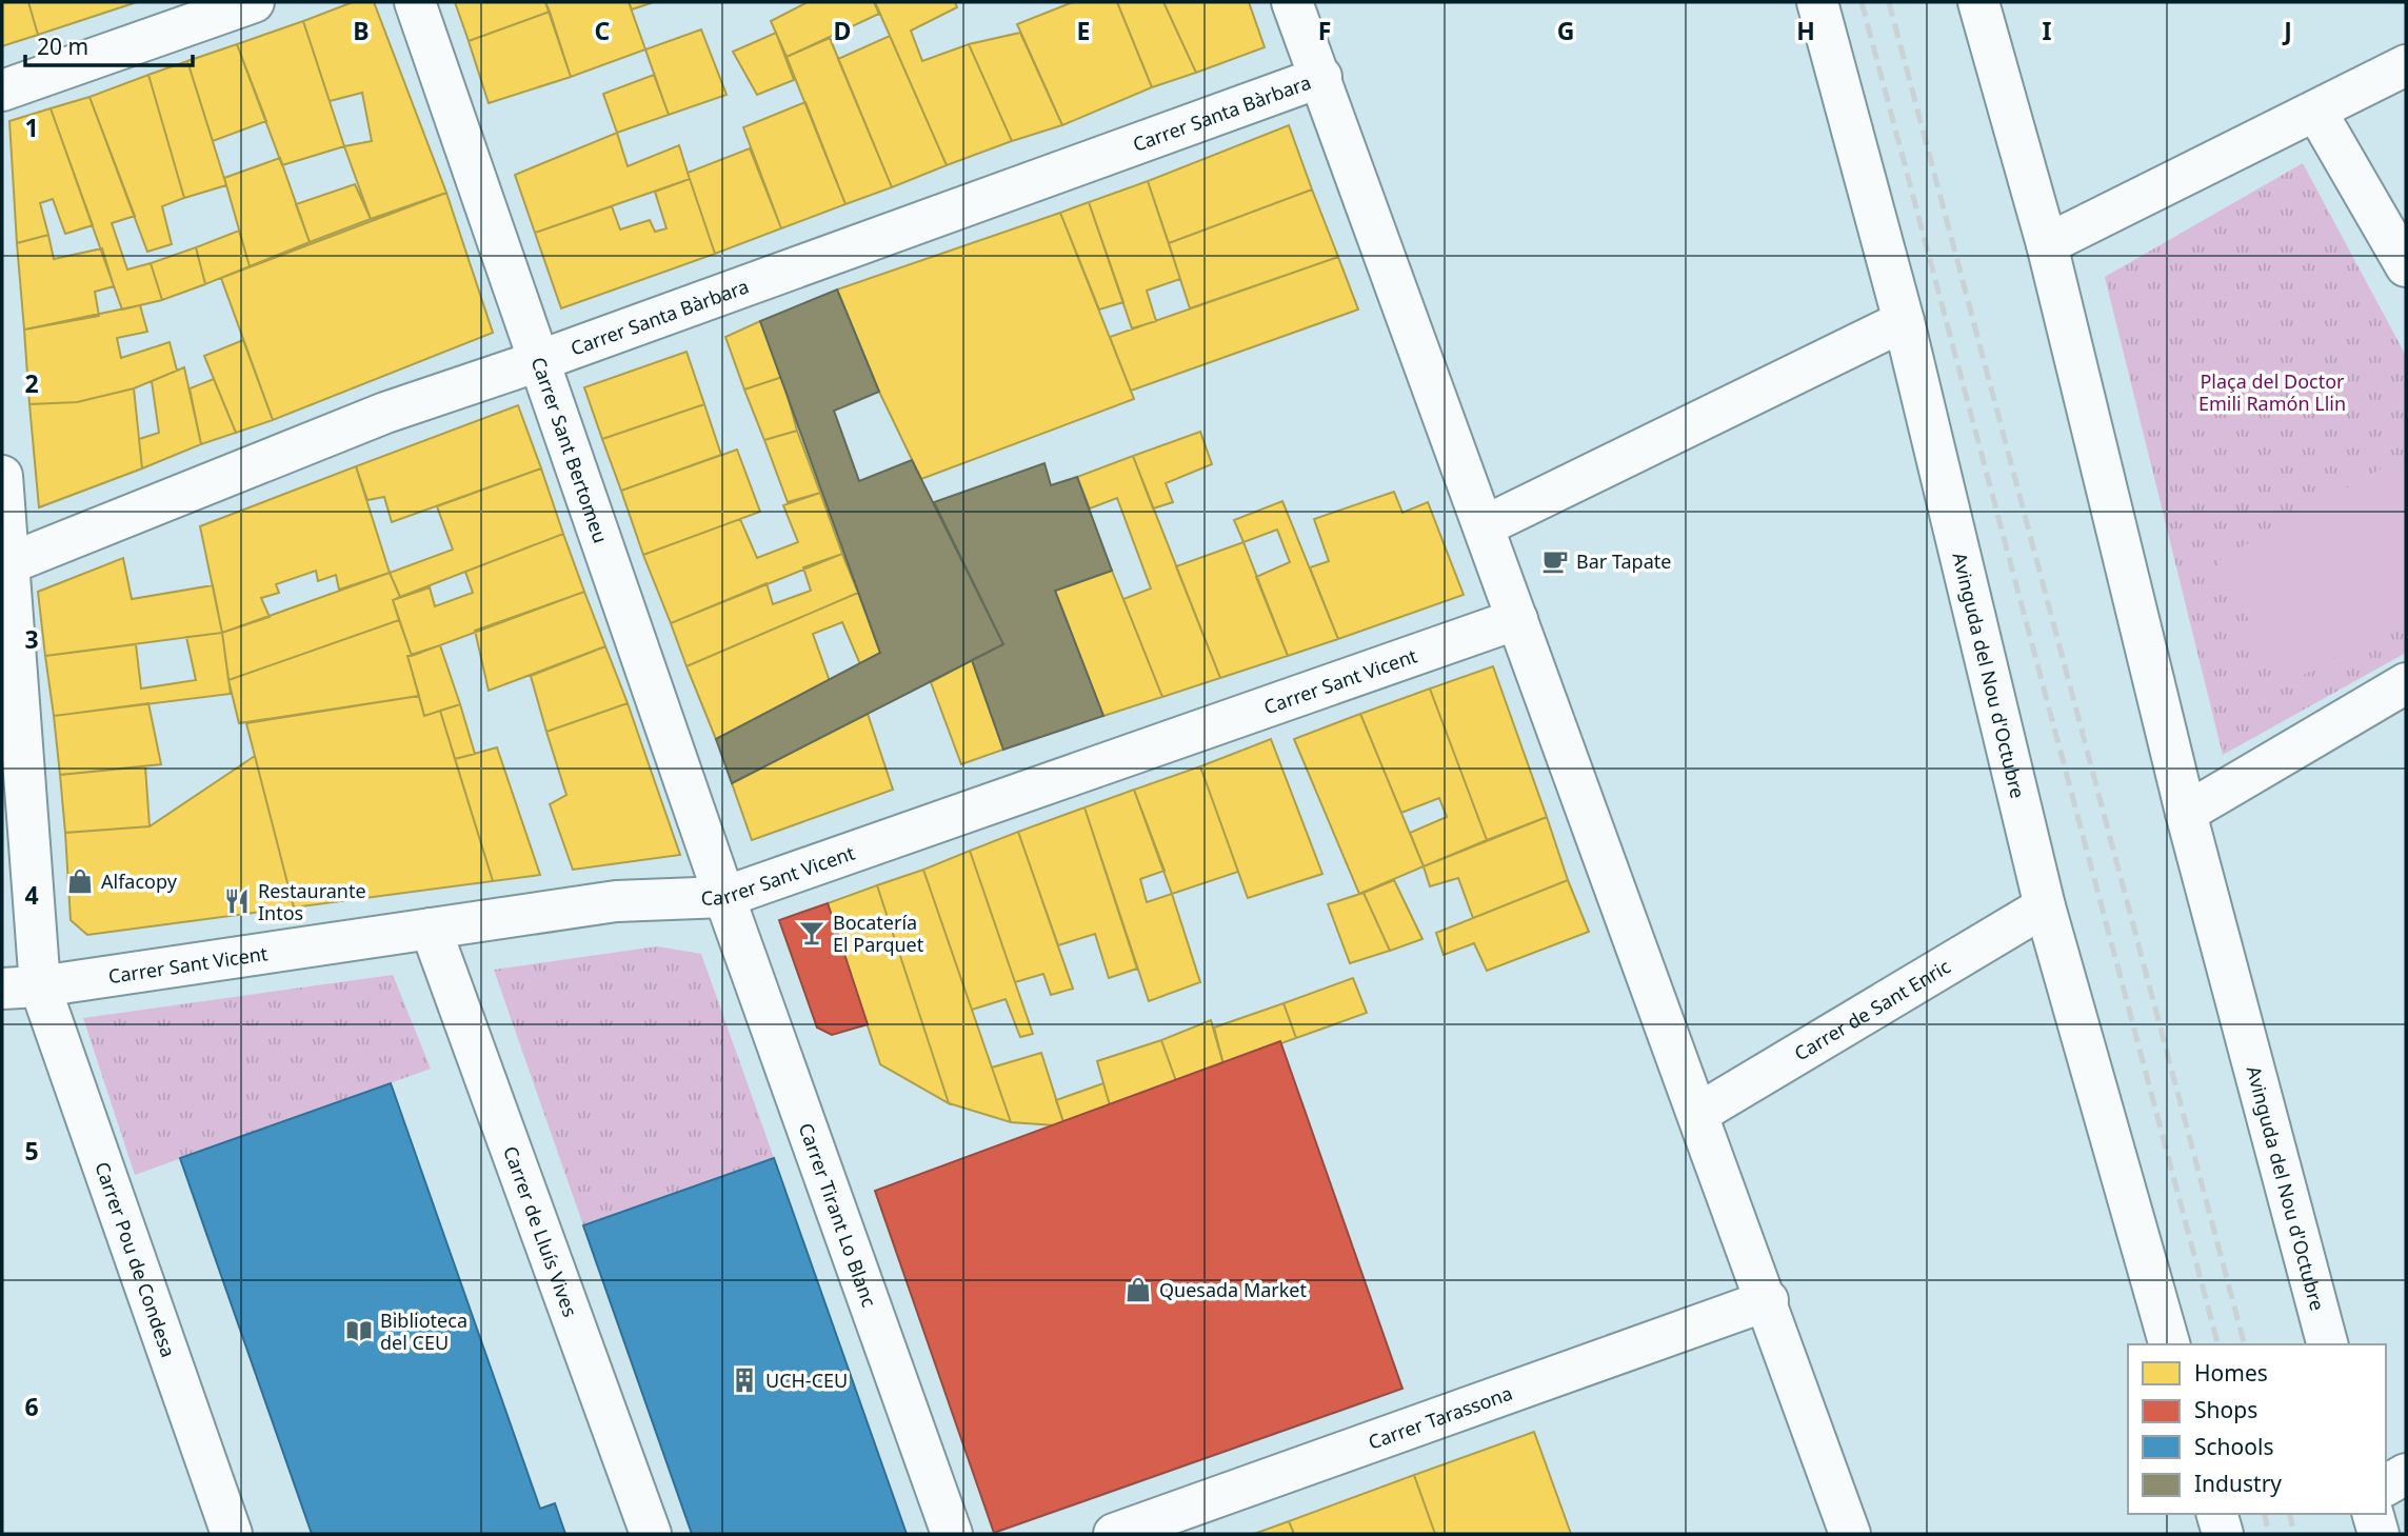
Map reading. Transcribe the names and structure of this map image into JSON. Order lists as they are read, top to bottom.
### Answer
{
  "streets": {
    "street": [
      "Carrer Santa Bàrbara",
      "Carrer Sant Bertomeu",
      "Avinguda del Nou d'Octubre",
      "Carrer Sant Vicent",
      "Carrer de Sant Enric",
      "Carrer Tirant Lo Blanc",
      "Carrer de Lluís Vives",
      "Carrer Pou de Condesa",
      "Carrer Tarassona"
    ]
  },
  "crossings": [
    ["Carrer Santa Bàrbara", "Carrer Sant Bertomeu"],
    ["Carrer Santa Bàrbara", "Carrer Pou de Condesa"],
    ["Carrer Sant Bertomeu", "Carrer Sant Vicent"],
    ["Carrer Sant Bertomeu", "Carrer Tirant Lo Blanc"],
    ["Avinguda del Nou d'Octubre", "Carrer de Sant Enric"],
    ["Carrer Sant Vicent", "Carrer Tirant Lo Blanc"],
    ["Carrer Sant Vicent", "Carrer de Lluís Vives"],
    ["Carrer Sant Vicent", "Carrer Pou de Condesa"]
  ],
  "parks": ["Plaça del Doctor Emili Ramón Llin"],
  "places": {
    "cafe": ["Bar Tapate"],
    "shop": ["Alfacopy", "Quesada Market"],
    "restaurant": ["Restaurante Intos"],
    "bar": ["Bocatería El Parquet"],
    "library": ["Biblioteca del CEU"],
    "building": ["UCH-CEU"]
  },
  "legend": [
    "Homes",
    "Shops",
    "Schools",
    "Industry"
  ],
  "scale_bar": "20 m",
  "grid": {
    "columns": [
      "B",
      "C",
      "D",
      "E",
      "F",
      "G",
      "H",
      "I",
      "J"
    ],
    "rows": [
      "1",
      "2",
      "3",
      "4",
      "5",
      "6"
    ]
  }
}
